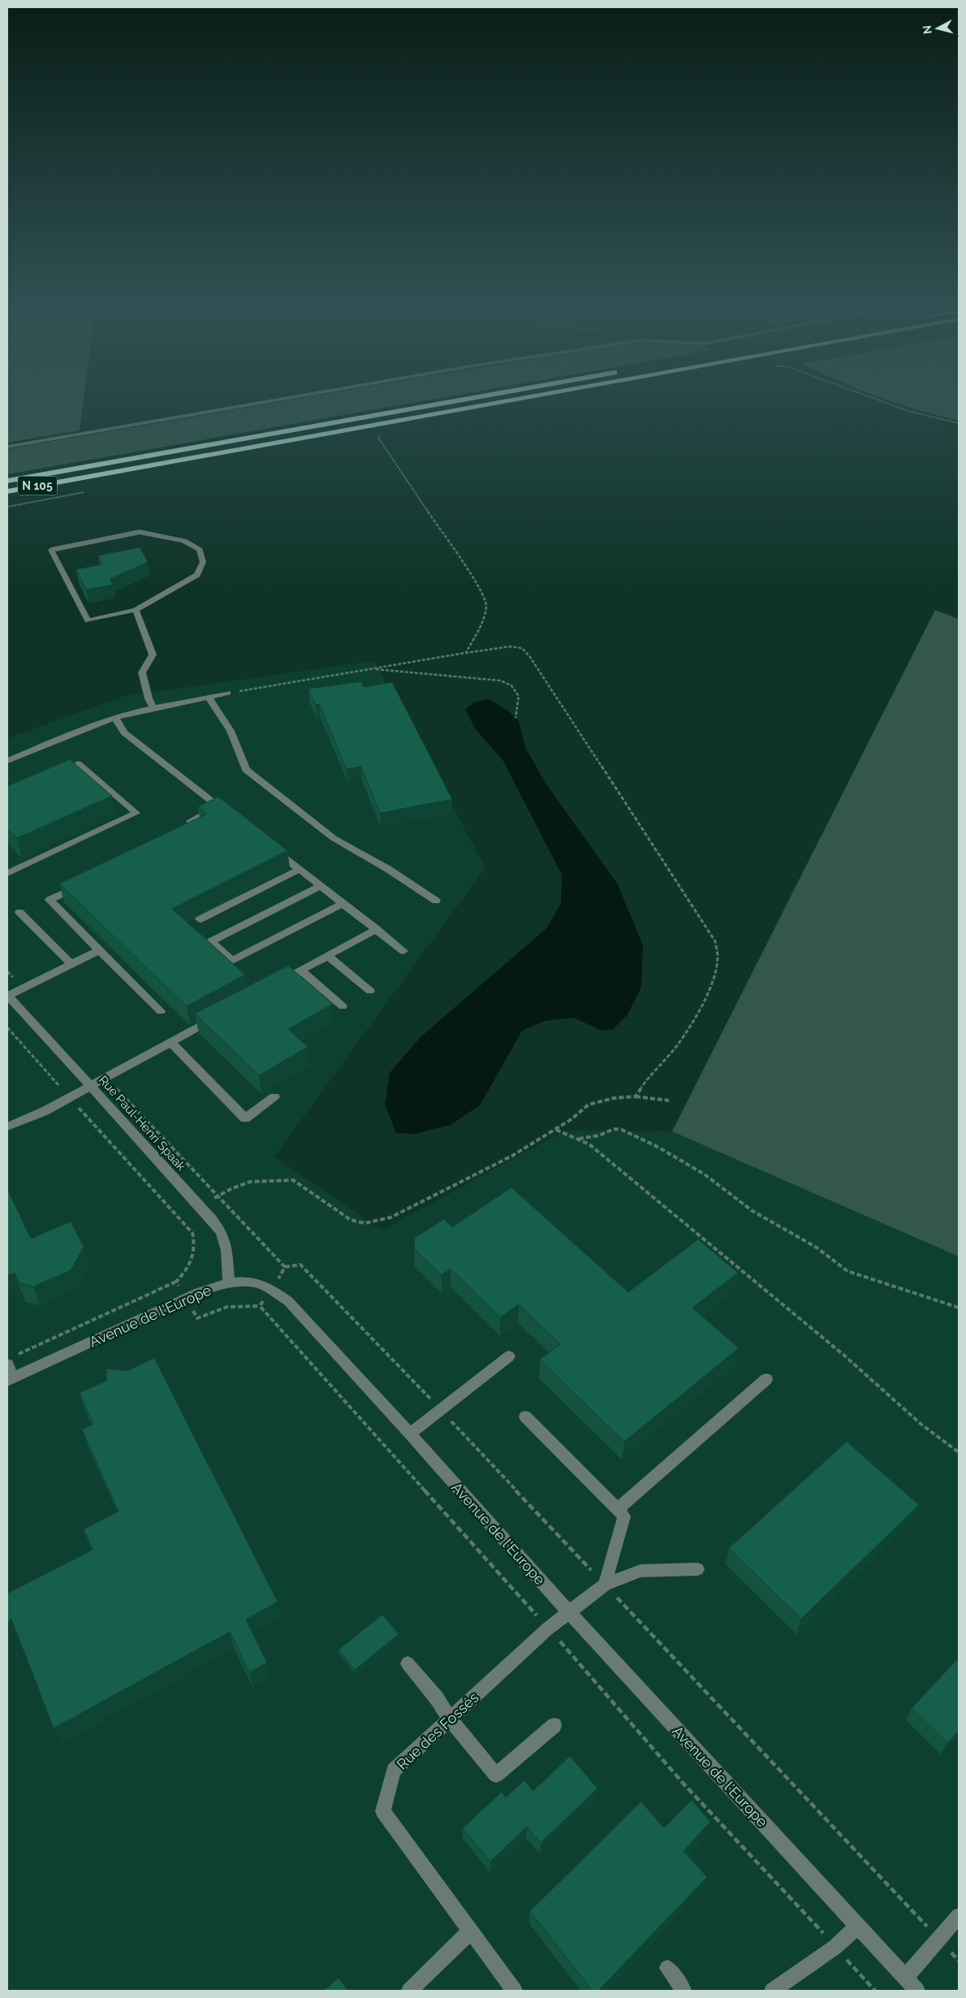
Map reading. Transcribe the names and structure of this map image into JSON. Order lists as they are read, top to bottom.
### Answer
{
  "streets": {
    "highway": ["N 105"],
    "street": ["Rue Paul-Henri Spaak", "Avenue de l'Europe", "Rue des Fossés"]
  },
  "crossings": [
    ["Rue Paul-Henri Spaak", "Avenue de l'Europe"],
    ["Avenue de l'Europe", "Rue des Fossés"]
  ],
  "north": "left"
}
